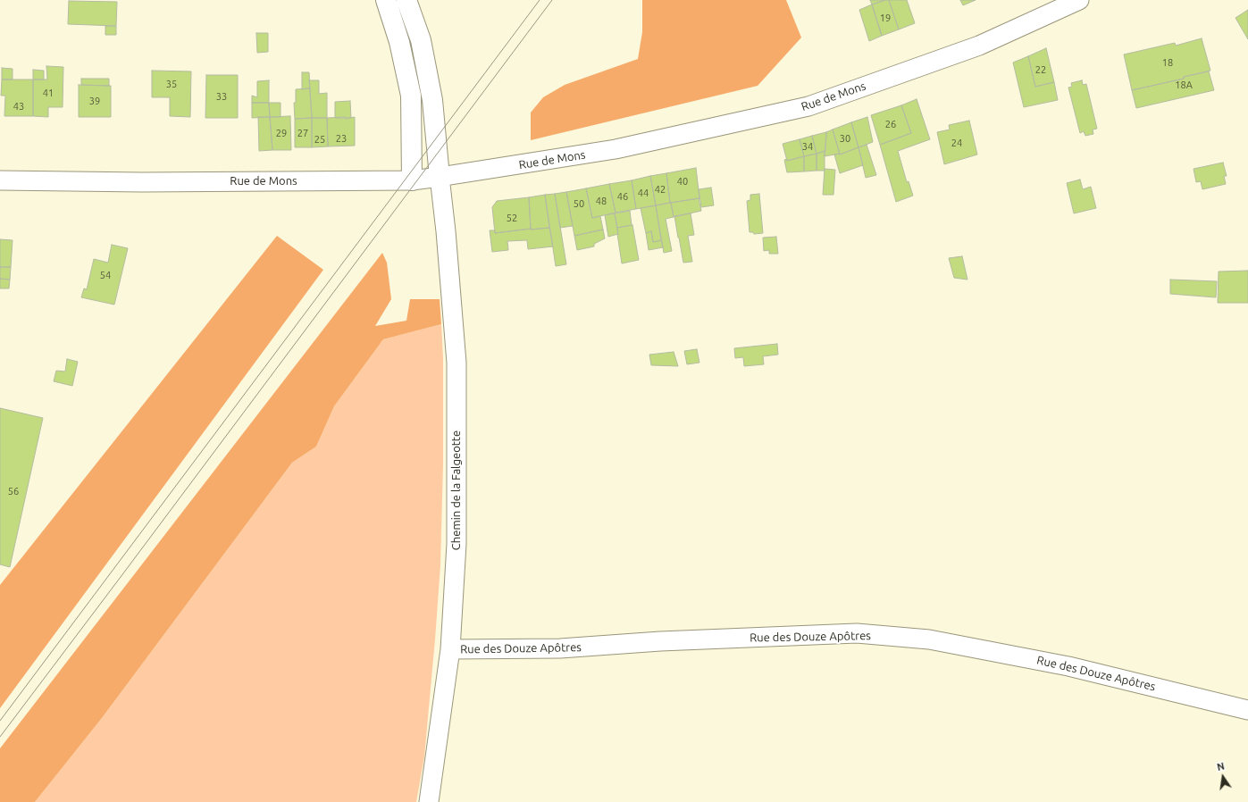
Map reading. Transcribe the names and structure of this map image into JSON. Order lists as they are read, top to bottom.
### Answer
{
  "streets": {
    "street": ["Rue de Mons", "Chemin de la Falgeotte", "Rue des Douze Apôtres"]
  },
  "crossings": [
    ["Rue de Mons", "Chemin de la Falgeotte"],
    ["Chemin de la Falgeotte", "Rue des Douze Apôtres"]
  ],
  "house_numbers": [
    "19",
    "18",
    "22",
    "35",
    "18A",
    "41",
    "33",
    "39",
    "43",
    "26",
    "29",
    "27",
    "23",
    "30",
    "25",
    "24",
    "34",
    "40",
    "42",
    "44",
    "46",
    "48",
    "50",
    "52",
    "54",
    "56"
  ],
  "north": "top"
}
